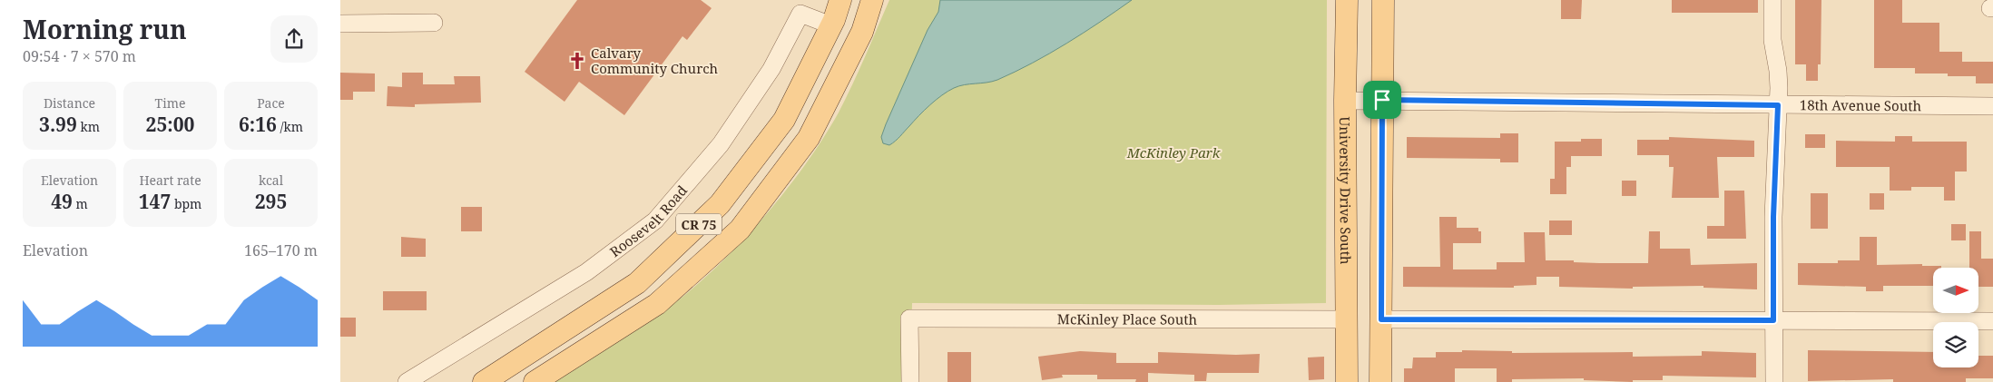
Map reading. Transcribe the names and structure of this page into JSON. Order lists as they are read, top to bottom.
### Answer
{
  "streets": {
    "main road": ["University Drive South", "CR 75"],
    "street": ["18th Avenue South", "Roosevelt Road", "McKinley Place South"]
  },
  "crossings": [
    ["18th Avenue South", "University Drive South"],
    ["University Drive South", "McKinley Place South"],
    ["Roosevelt Road", "CR 75"]
  ],
  "parks": ["McKinley Park"],
  "places": {
    "church": ["Calvary Community Church"]
  },
  "north": "right",
  "page": {
    "heading": ["Morning run", "09:54 · 7 × 570 m"],
    "stats": [
      ["Distance", "3.99 km"],
      ["Time", "25:00"],
      ["Pace", "6:16 /km"],
      ["Elevation", "49 m"],
      ["Heart rate", "147 bpm"],
      ["kcal", "295"]
    ],
    "chart": ["Elevation", "165–170 m"]
  }
}
